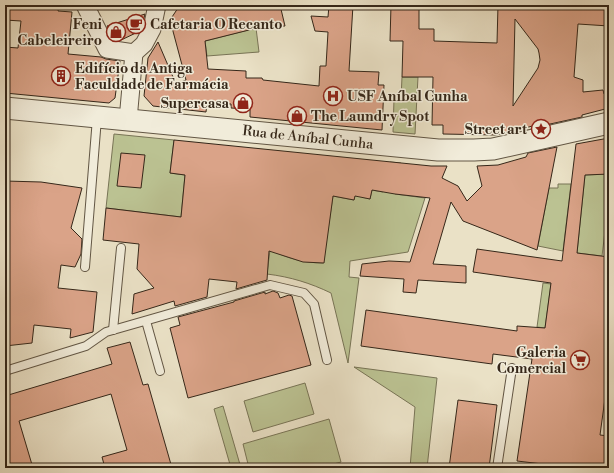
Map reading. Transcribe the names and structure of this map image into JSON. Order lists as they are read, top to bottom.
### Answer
{
  "streets": {
    "street": ["Rua de Aníbal Cunha"]
  },
  "places": {
    "cafe": ["Cafetaria O Recanto"],
    "shop": ["Feni Cabeleireiro", "Supercasa", "The Laundry Spot"],
    "building": ["Edifício da Antiga Faculdade de Farmácia"],
    "hospital": ["USF Aníbal Cunha"],
    "place": ["Street art"],
    "supermarket": ["Galeria Comercial"]
  }
}
